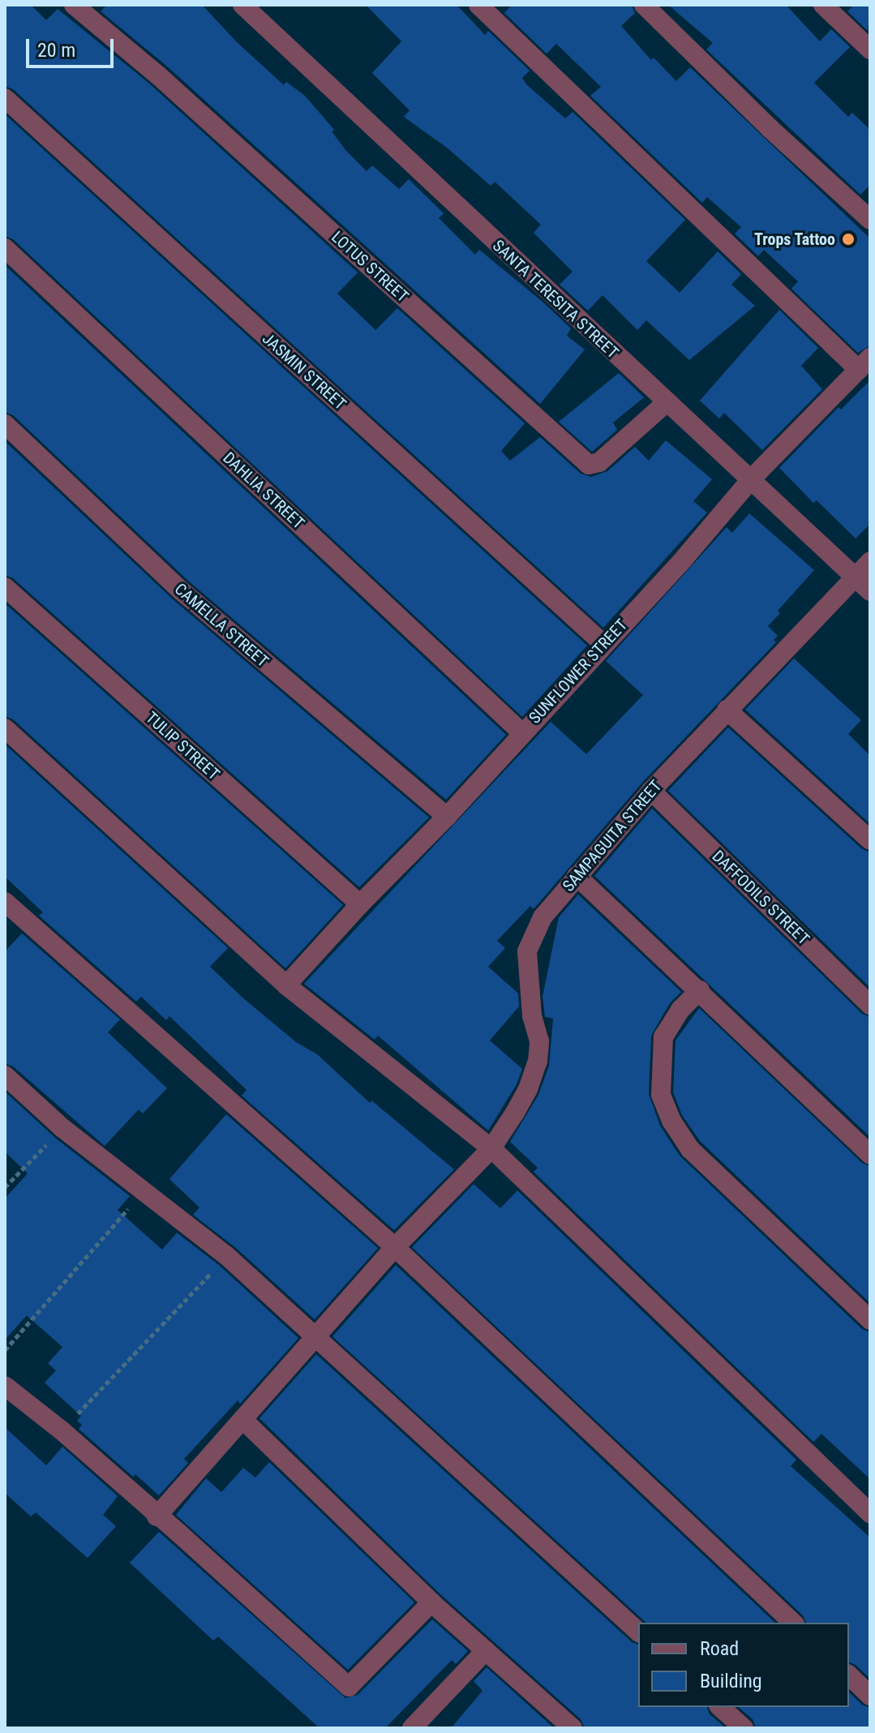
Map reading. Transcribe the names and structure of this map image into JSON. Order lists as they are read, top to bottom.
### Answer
{
  "streets": {
    "street": [
      "LOTUS STREET",
      "SANTA TERESITA STREET",
      "JASMIN STREET",
      "DAHLIA STREET",
      "CAMELLA STREET",
      "SUNFLOWER STREET",
      "TULIP STREET",
      "SAMPAGUITA STREET",
      "DAFFODILS STREET"
    ]
  },
  "crossings": [
    ["LOTUS STREET", "SANTA TERESITA STREET"],
    ["SANTA TERESITA STREET", "SUNFLOWER STREET"],
    ["SANTA TERESITA STREET", "SAMPAGUITA STREET"],
    ["JASMIN STREET", "SUNFLOWER STREET"],
    ["DAHLIA STREET", "SUNFLOWER STREET"],
    ["CAMELLA STREET", "SUNFLOWER STREET"],
    ["SUNFLOWER STREET", "TULIP STREET"],
    ["SAMPAGUITA STREET", "DAFFODILS STREET"]
  ],
  "places": ["Trops Tattoo"],
  "legend": ["Road", "Building"],
  "scale_bar": "20 m"
}
